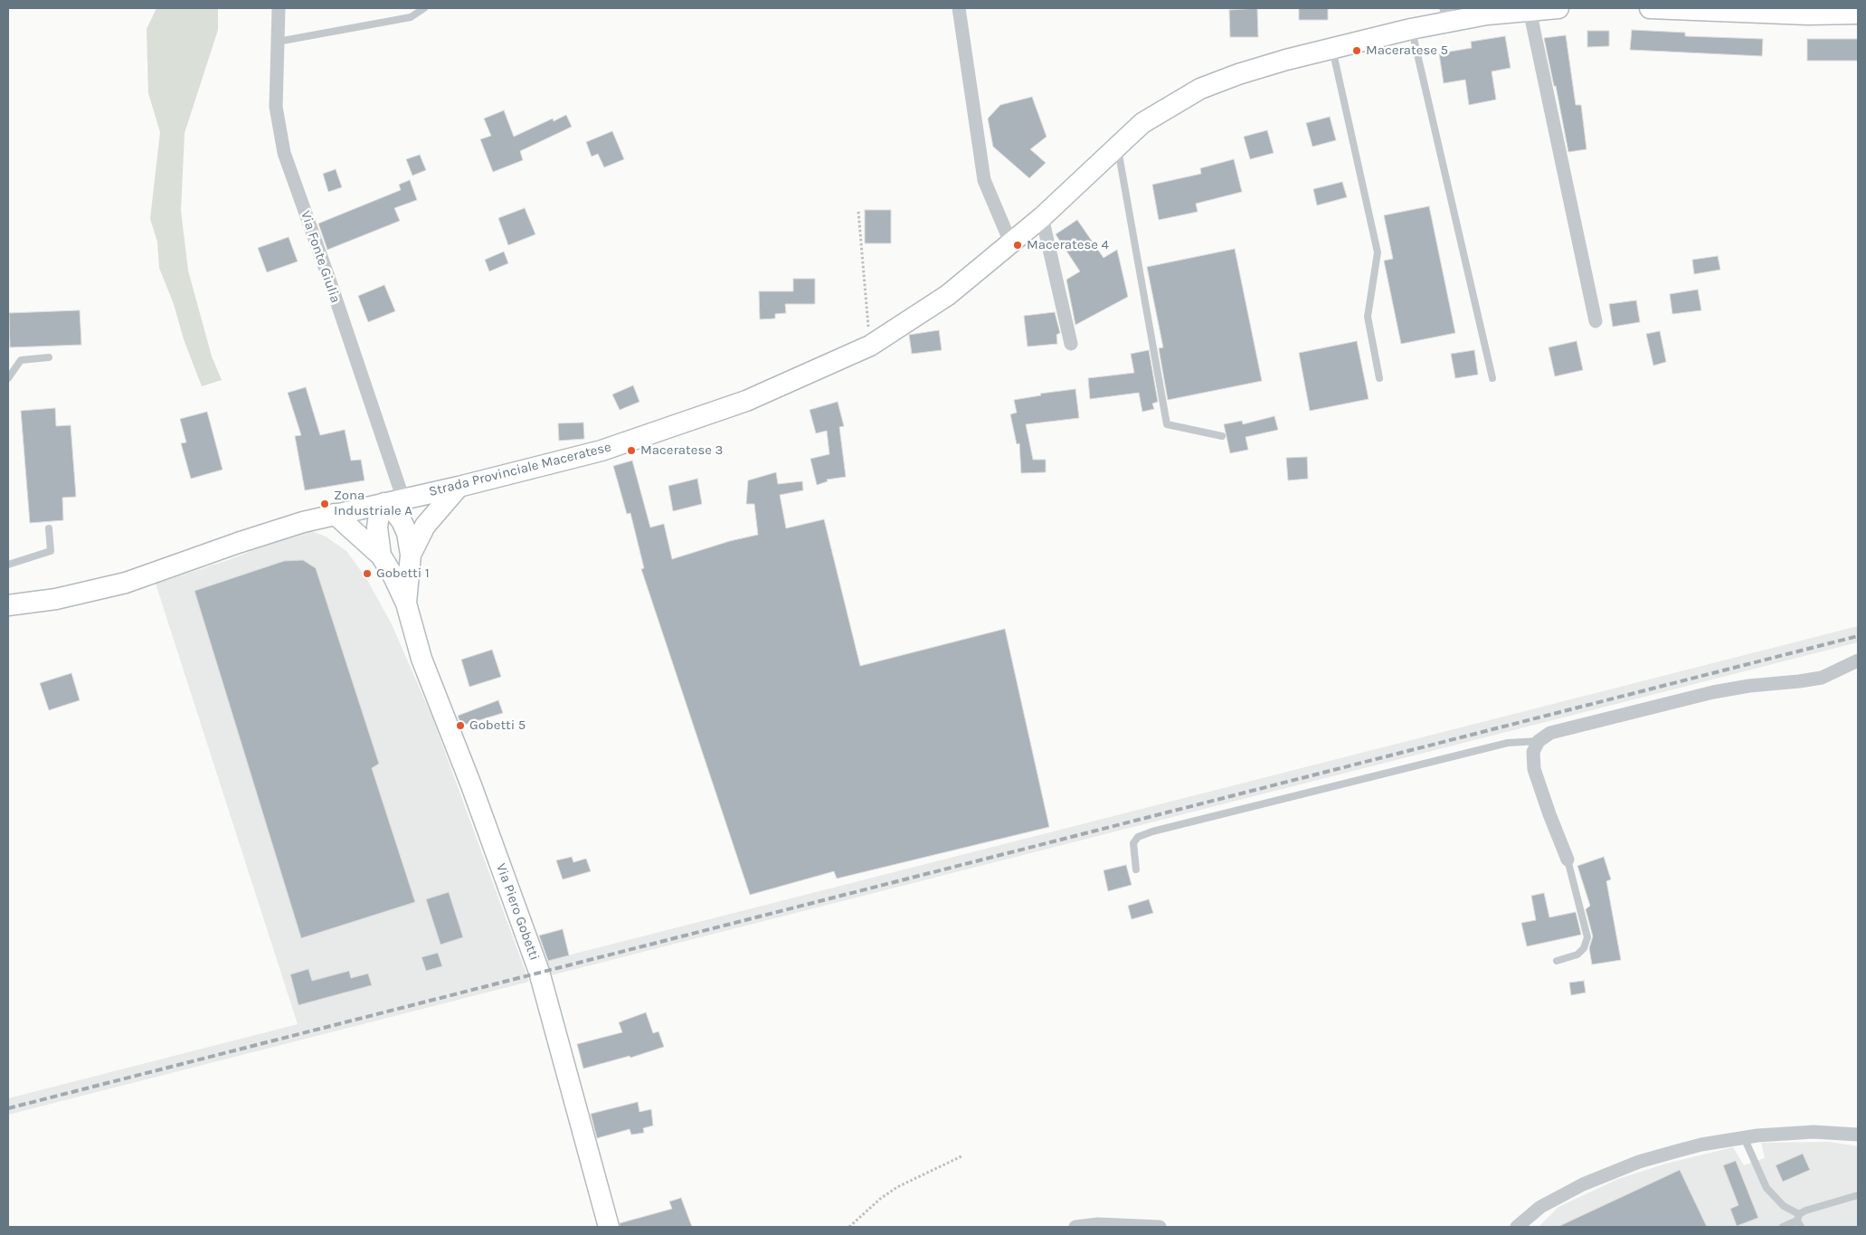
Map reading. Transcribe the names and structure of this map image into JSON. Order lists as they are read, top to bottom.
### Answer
{
  "streets": {
    "main road": ["Strada Provinciale Maceratese", "Via Piero Gobetti"],
    "street": ["Via Fonte Giulia"]
  },
  "crossings": [
    ["Via Fonte Giulia", "Strada Provinciale Maceratese"]
  ],
  "places": [
    "Maceratese 5",
    "Maceratese 4",
    "Maceratese 3",
    "Zona Industriale A",
    "Gobetti 1",
    "Gobetti 5"
  ]
}
